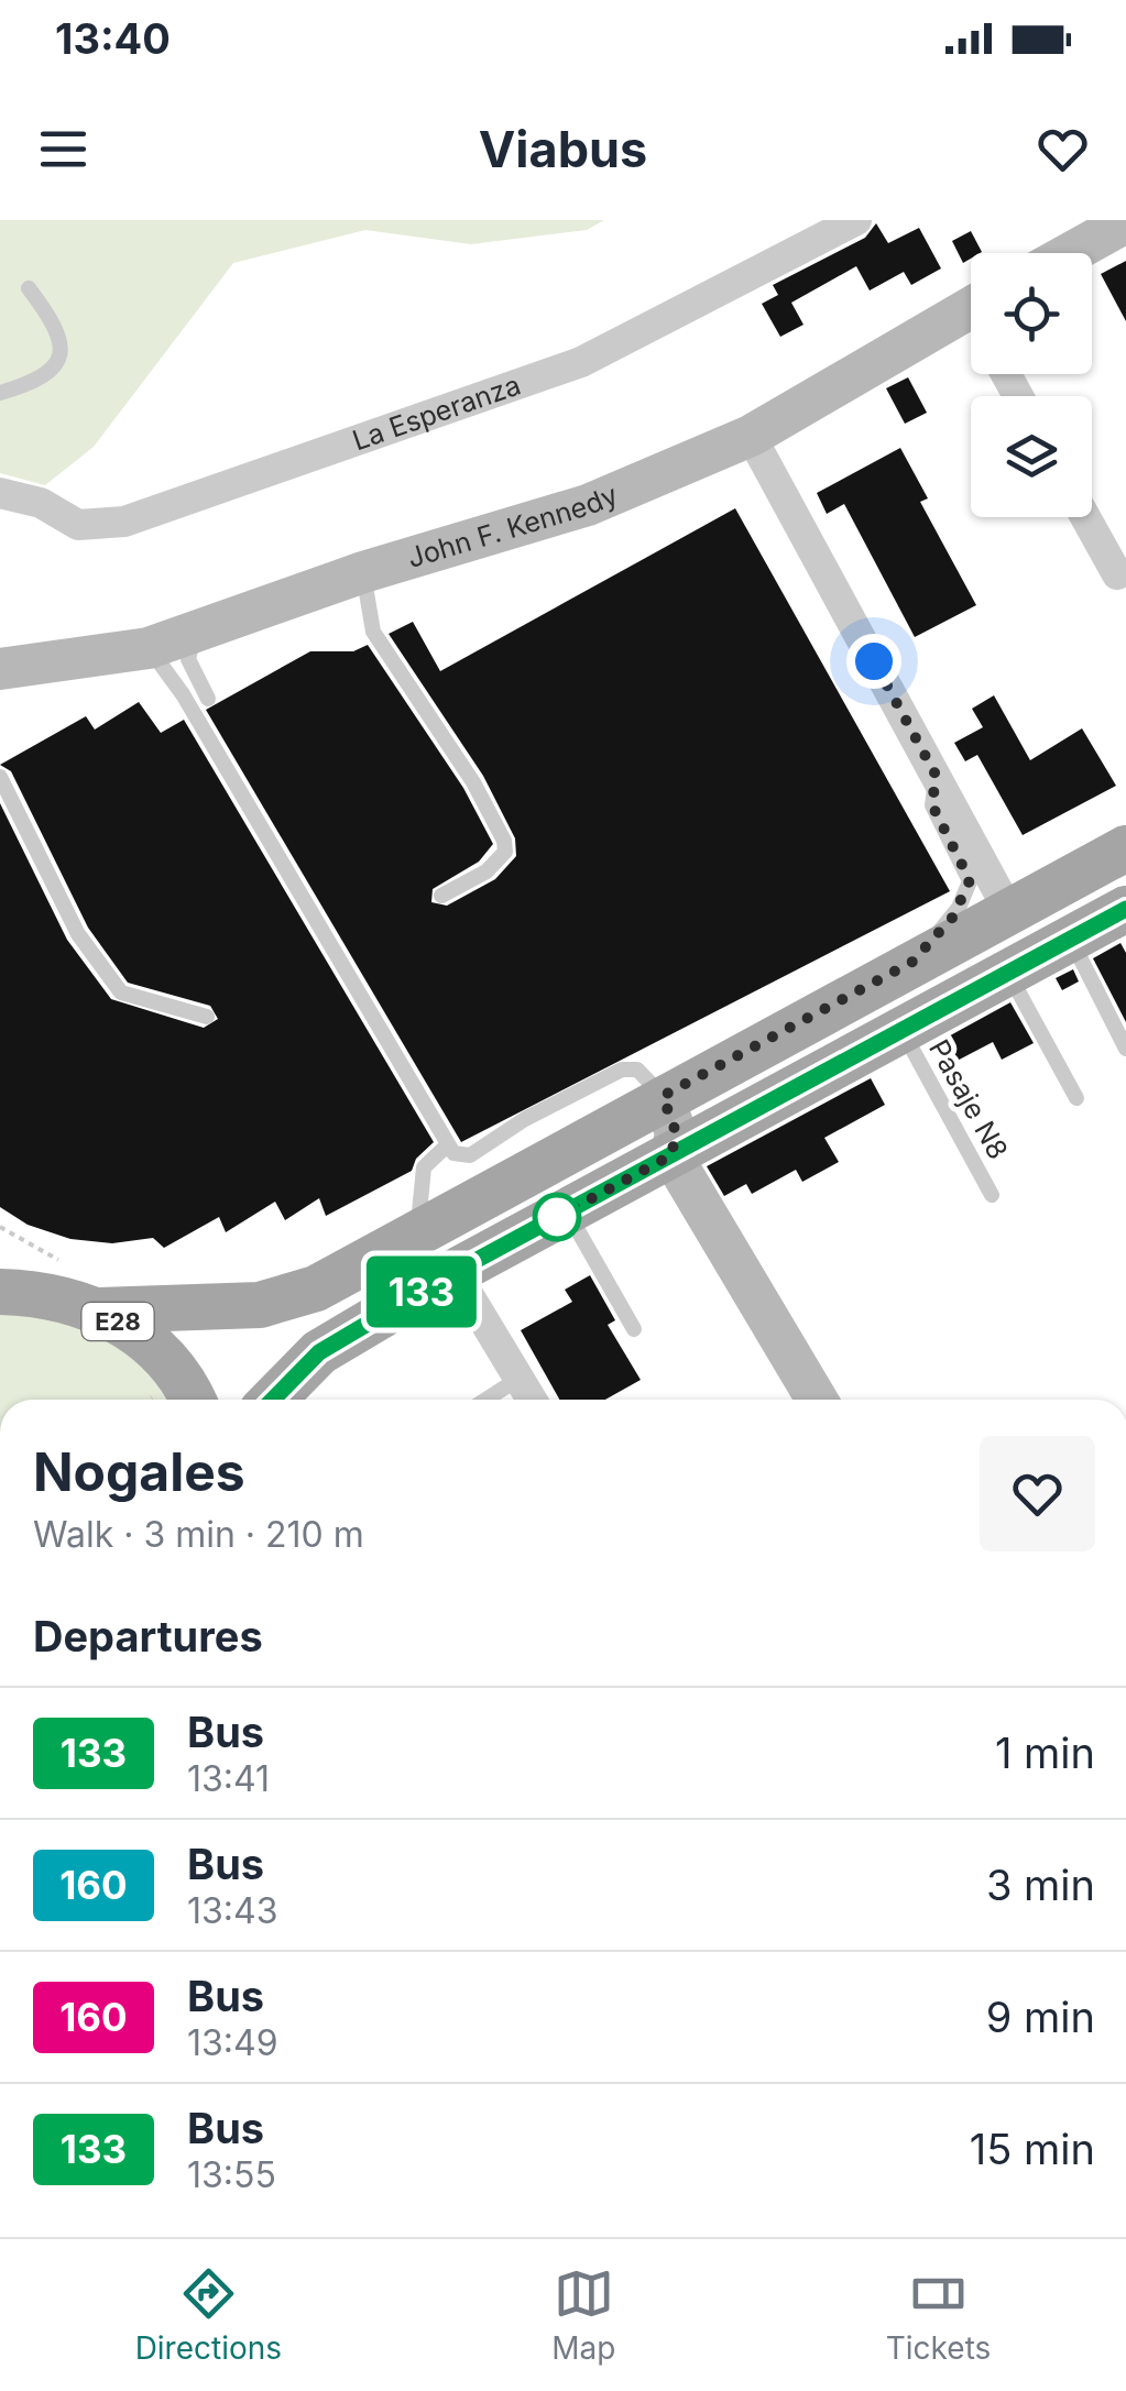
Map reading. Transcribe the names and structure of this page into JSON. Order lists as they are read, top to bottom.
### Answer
{
  "streets": {
    "main road": ["John F. Kennedy", "E28"],
    "street": ["La Esperanza"],
    "lane": ["Pasaje N8"]
  },
  "lines": ["bus line 133"],
  "page": {
    "status": "13:40",
    "header": "Viabus",
    "on_map": "133",
    "heading": [
      ["Nogales", "Walk · 3 min · 210 m"],
      "Departures"
    ],
    "list": [
      {
        "mark": "133",
        "name": "Bus",
        "note": "13:41",
        "value": "1 min"
      },
      {
        "mark": "160",
        "name": "Bus",
        "note": "13:43",
        "value": "3 min"
      },
      {
        "mark": "160",
        "name": "Bus",
        "note": "13:49",
        "value": "9 min"
      },
      {
        "mark": "133",
        "name": "Bus",
        "note": "13:55",
        "value": "15 min"
      }
    ],
    "tabs": ["Directions", "Map", "Tickets"]
  }
}
